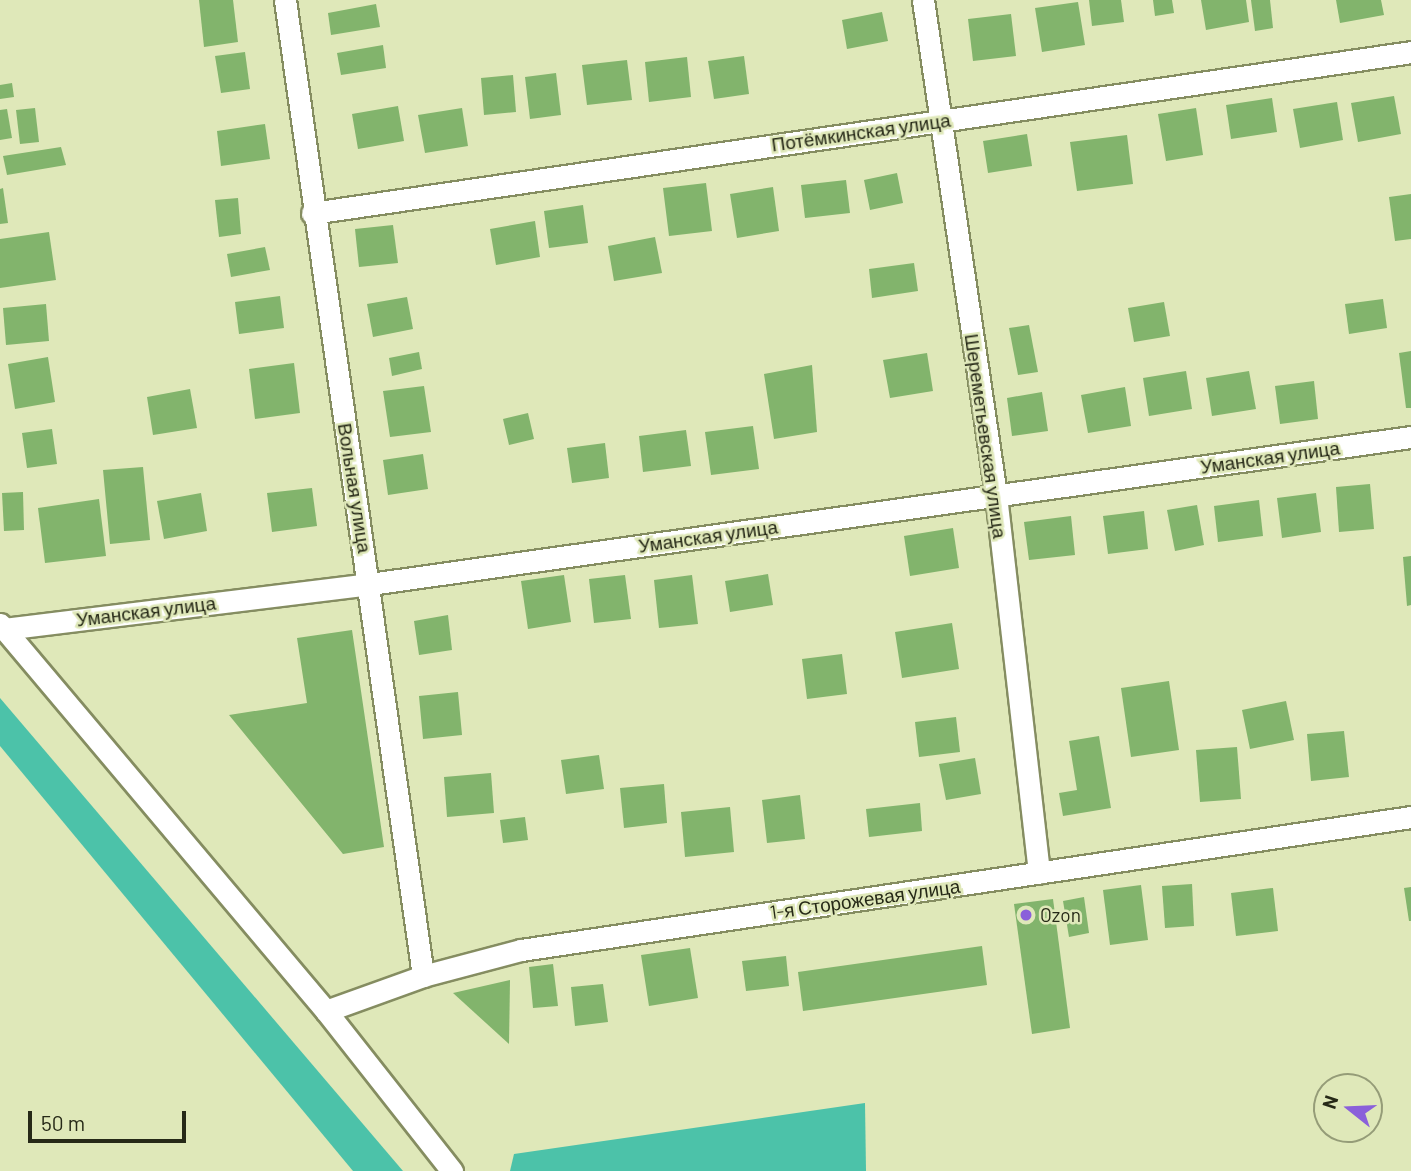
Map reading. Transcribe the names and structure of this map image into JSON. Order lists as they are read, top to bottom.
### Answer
{
  "streets": {
    "street": [
      "Потёмкинская улица",
      "Шереметьевская улица",
      "Уманская улица",
      "Вольная улица",
      "1-я Сторожевая улица"
    ]
  },
  "crossings": [
    ["Потёмкинская улица", "Шереметьевская улица"],
    ["Потёмкинская улица", "Вольная улица"],
    ["Шереметьевская улица", "Уманская улица"],
    ["Шереметьевская улица", "1-я Сторожевая улица"],
    ["Уманская улица", "Вольная улица"],
    ["Вольная улица", "1-я Сторожевая улица"]
  ],
  "places": ["Ozon"],
  "scale_bar": "50 m",
  "north": "left"
}
